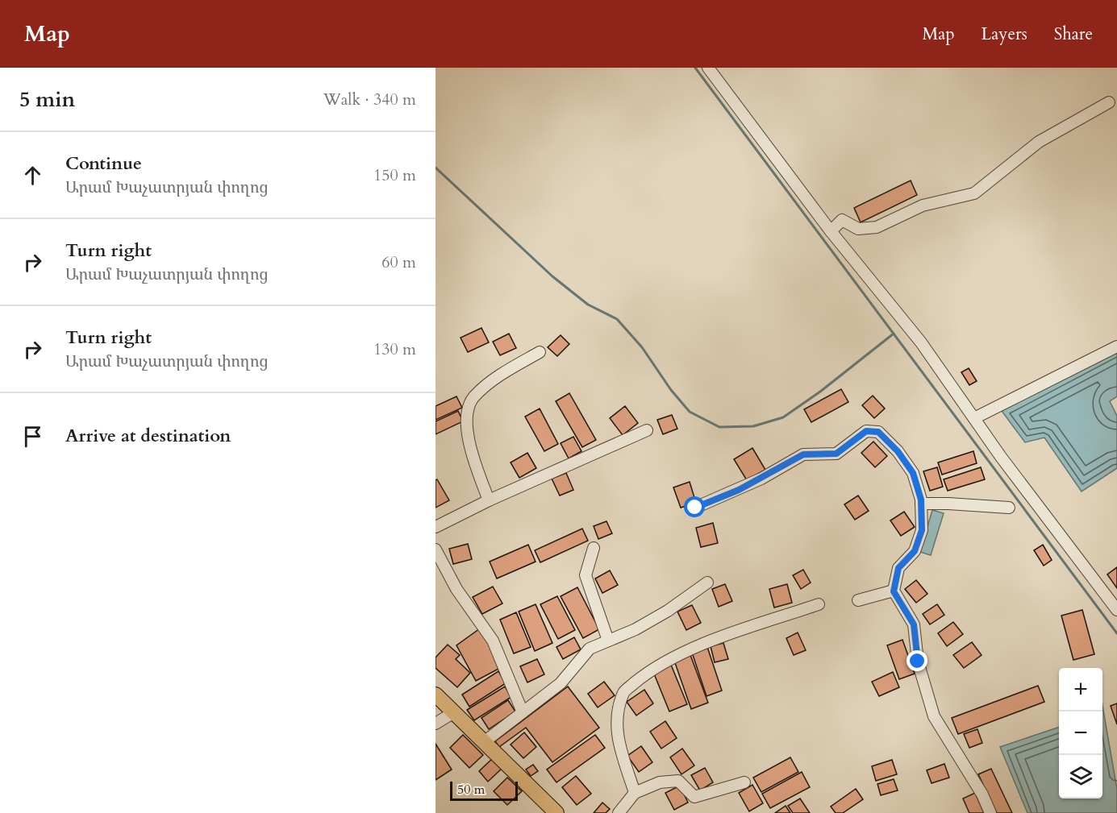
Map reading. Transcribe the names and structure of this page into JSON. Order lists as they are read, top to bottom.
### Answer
{
  "scale_bar": "50 m",
  "page": {
    "header": "Map",
    "nav": ["Map", "Layers", "Share"],
    "heading": ["5 min", "Walk · 340 m"],
    "list": [
      ["Continue", "Արամ Խաչատրյան փողոց", "150 m"],
      ["Turn right", "Արամ Խաչատրյան փողոց", "60 m"],
      ["Turn right", "Արամ Խաչատրյան փողոց", "130 m"],
      "Arrive at destination"
    ],
    "map_buttons": ["+", "−"],
    "scale": "50 m"
  }
}
